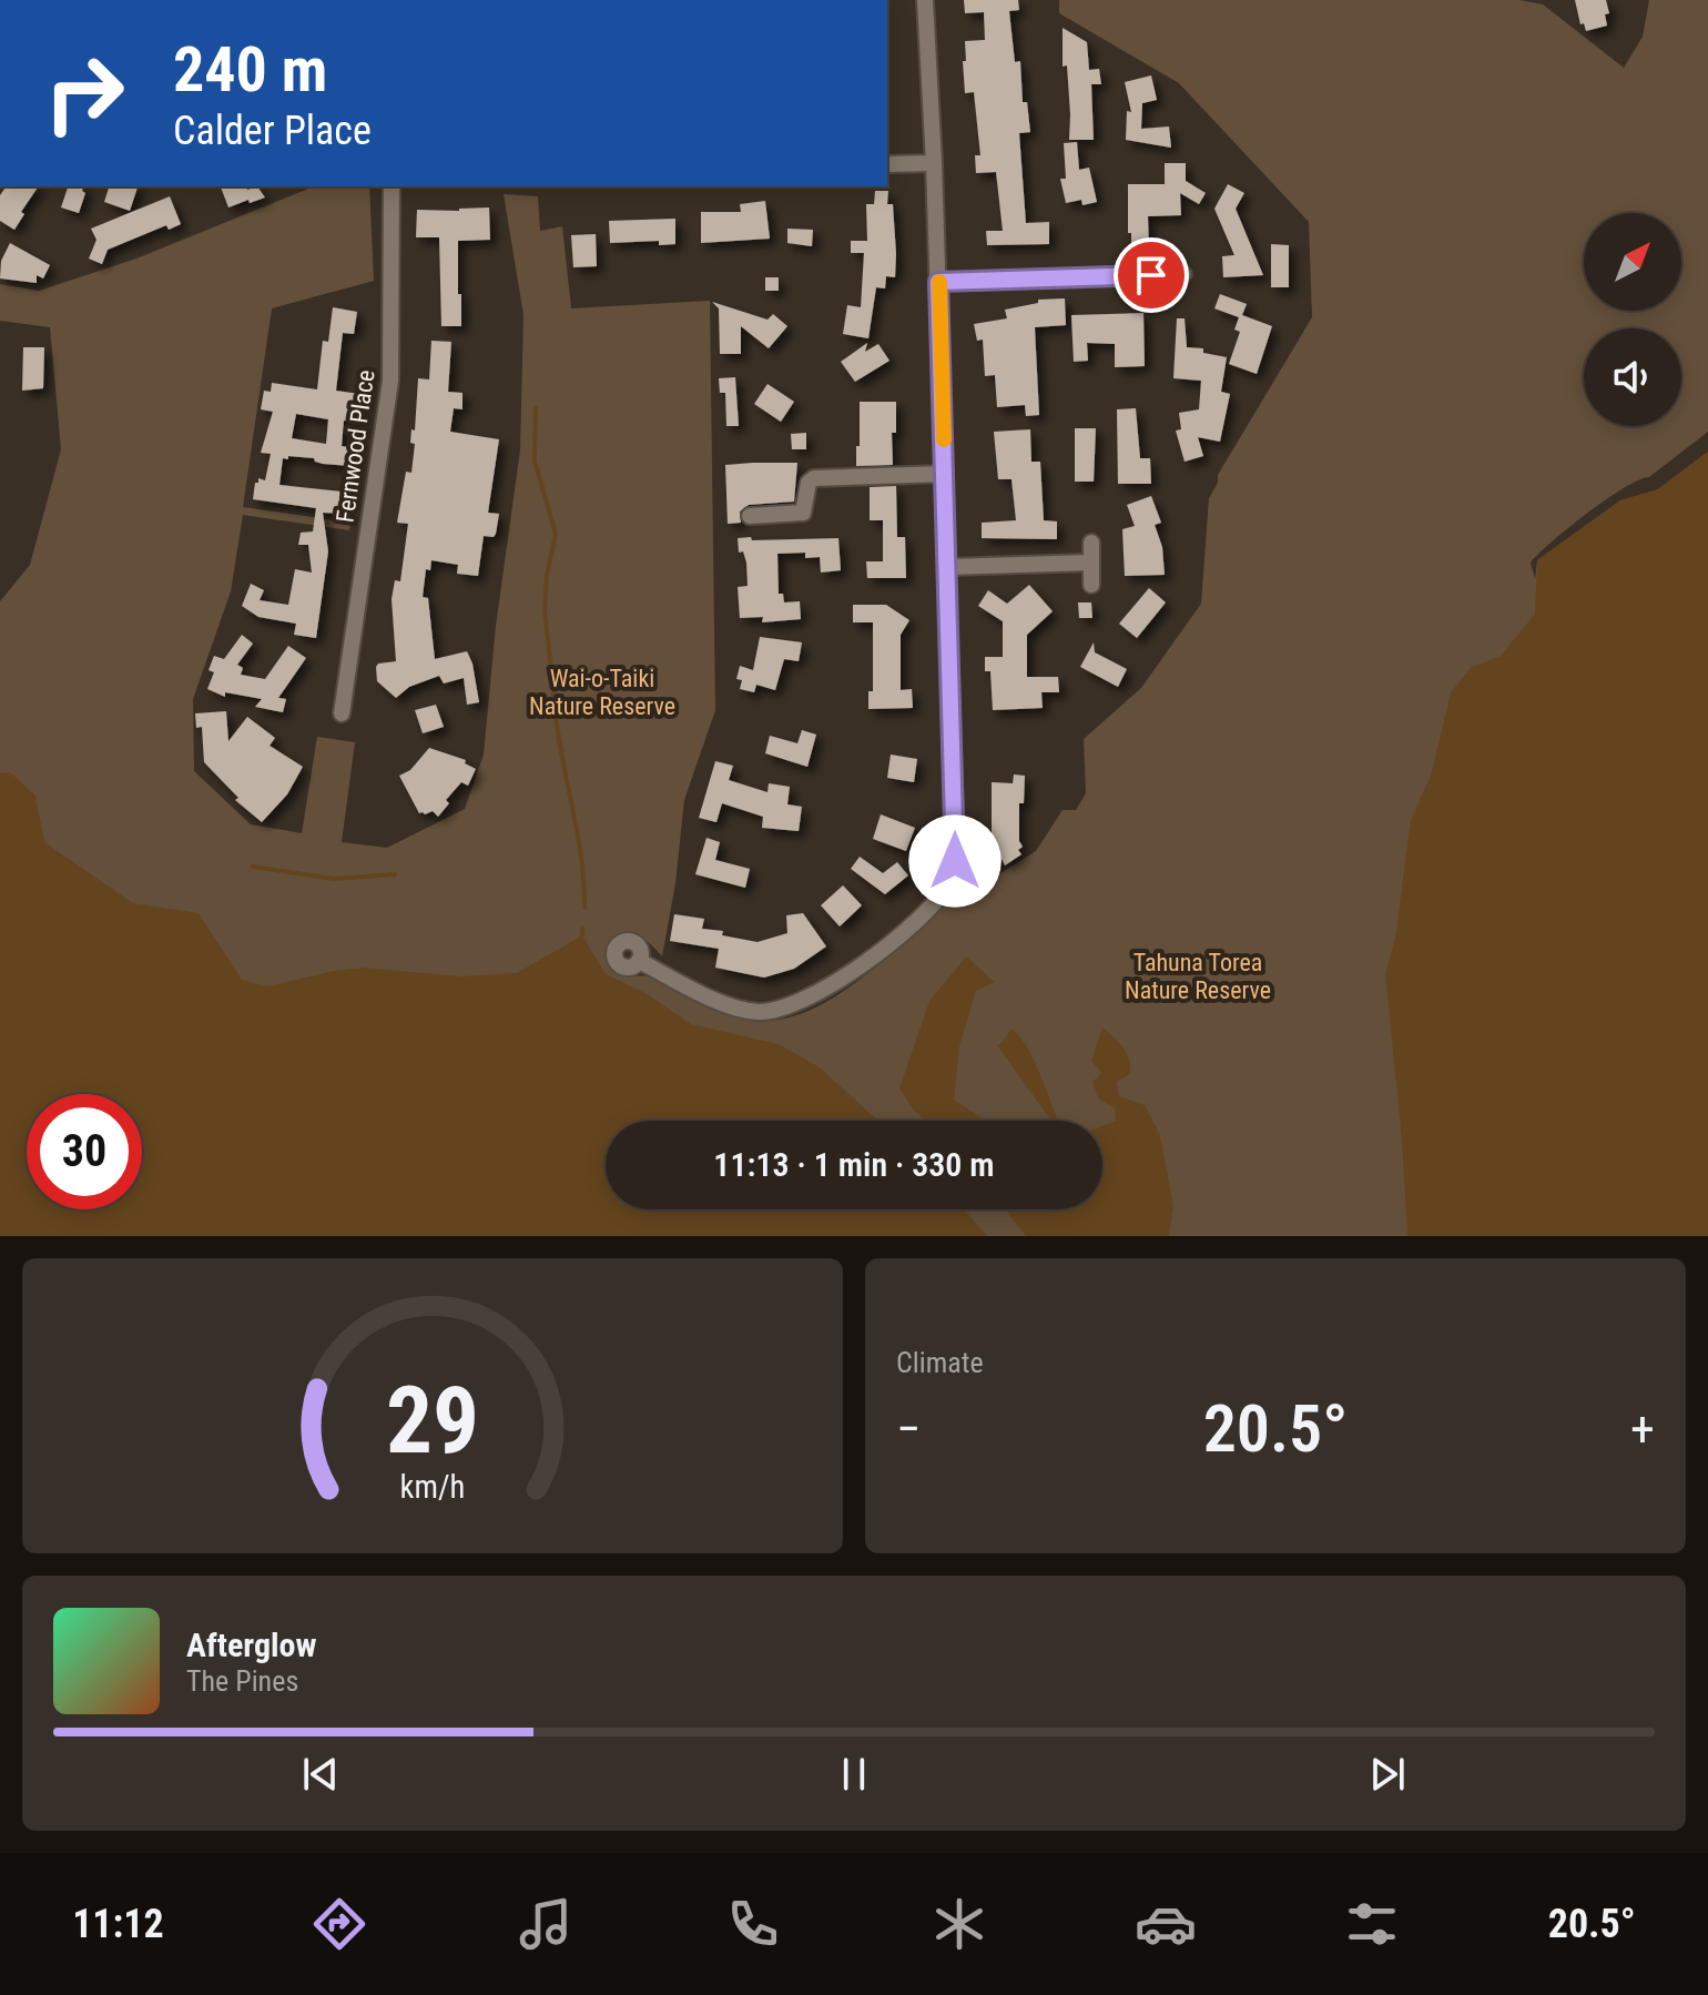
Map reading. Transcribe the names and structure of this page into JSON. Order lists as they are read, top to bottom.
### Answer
{
  "streets": {
    "street": ["Fernwood Place"]
  },
  "parks": ["Wai-o-Taiki Nature Reserve", "Tahuna Torea Nature Reserve"],
  "north": "top right",
  "page": {
    "turn": ["240 m", "Calder Place"],
    "limit": "30",
    "trip": "11:13 · 1 min · 330 m",
    "tile": "Climate",
    "heat": ["−", "20.5°", "+"],
    "song": ["Afterglow", "The Pines"],
    "tabs": ["11:12", "20.5°"],
    "gauge": ["29", "km/h"]
  }
}
